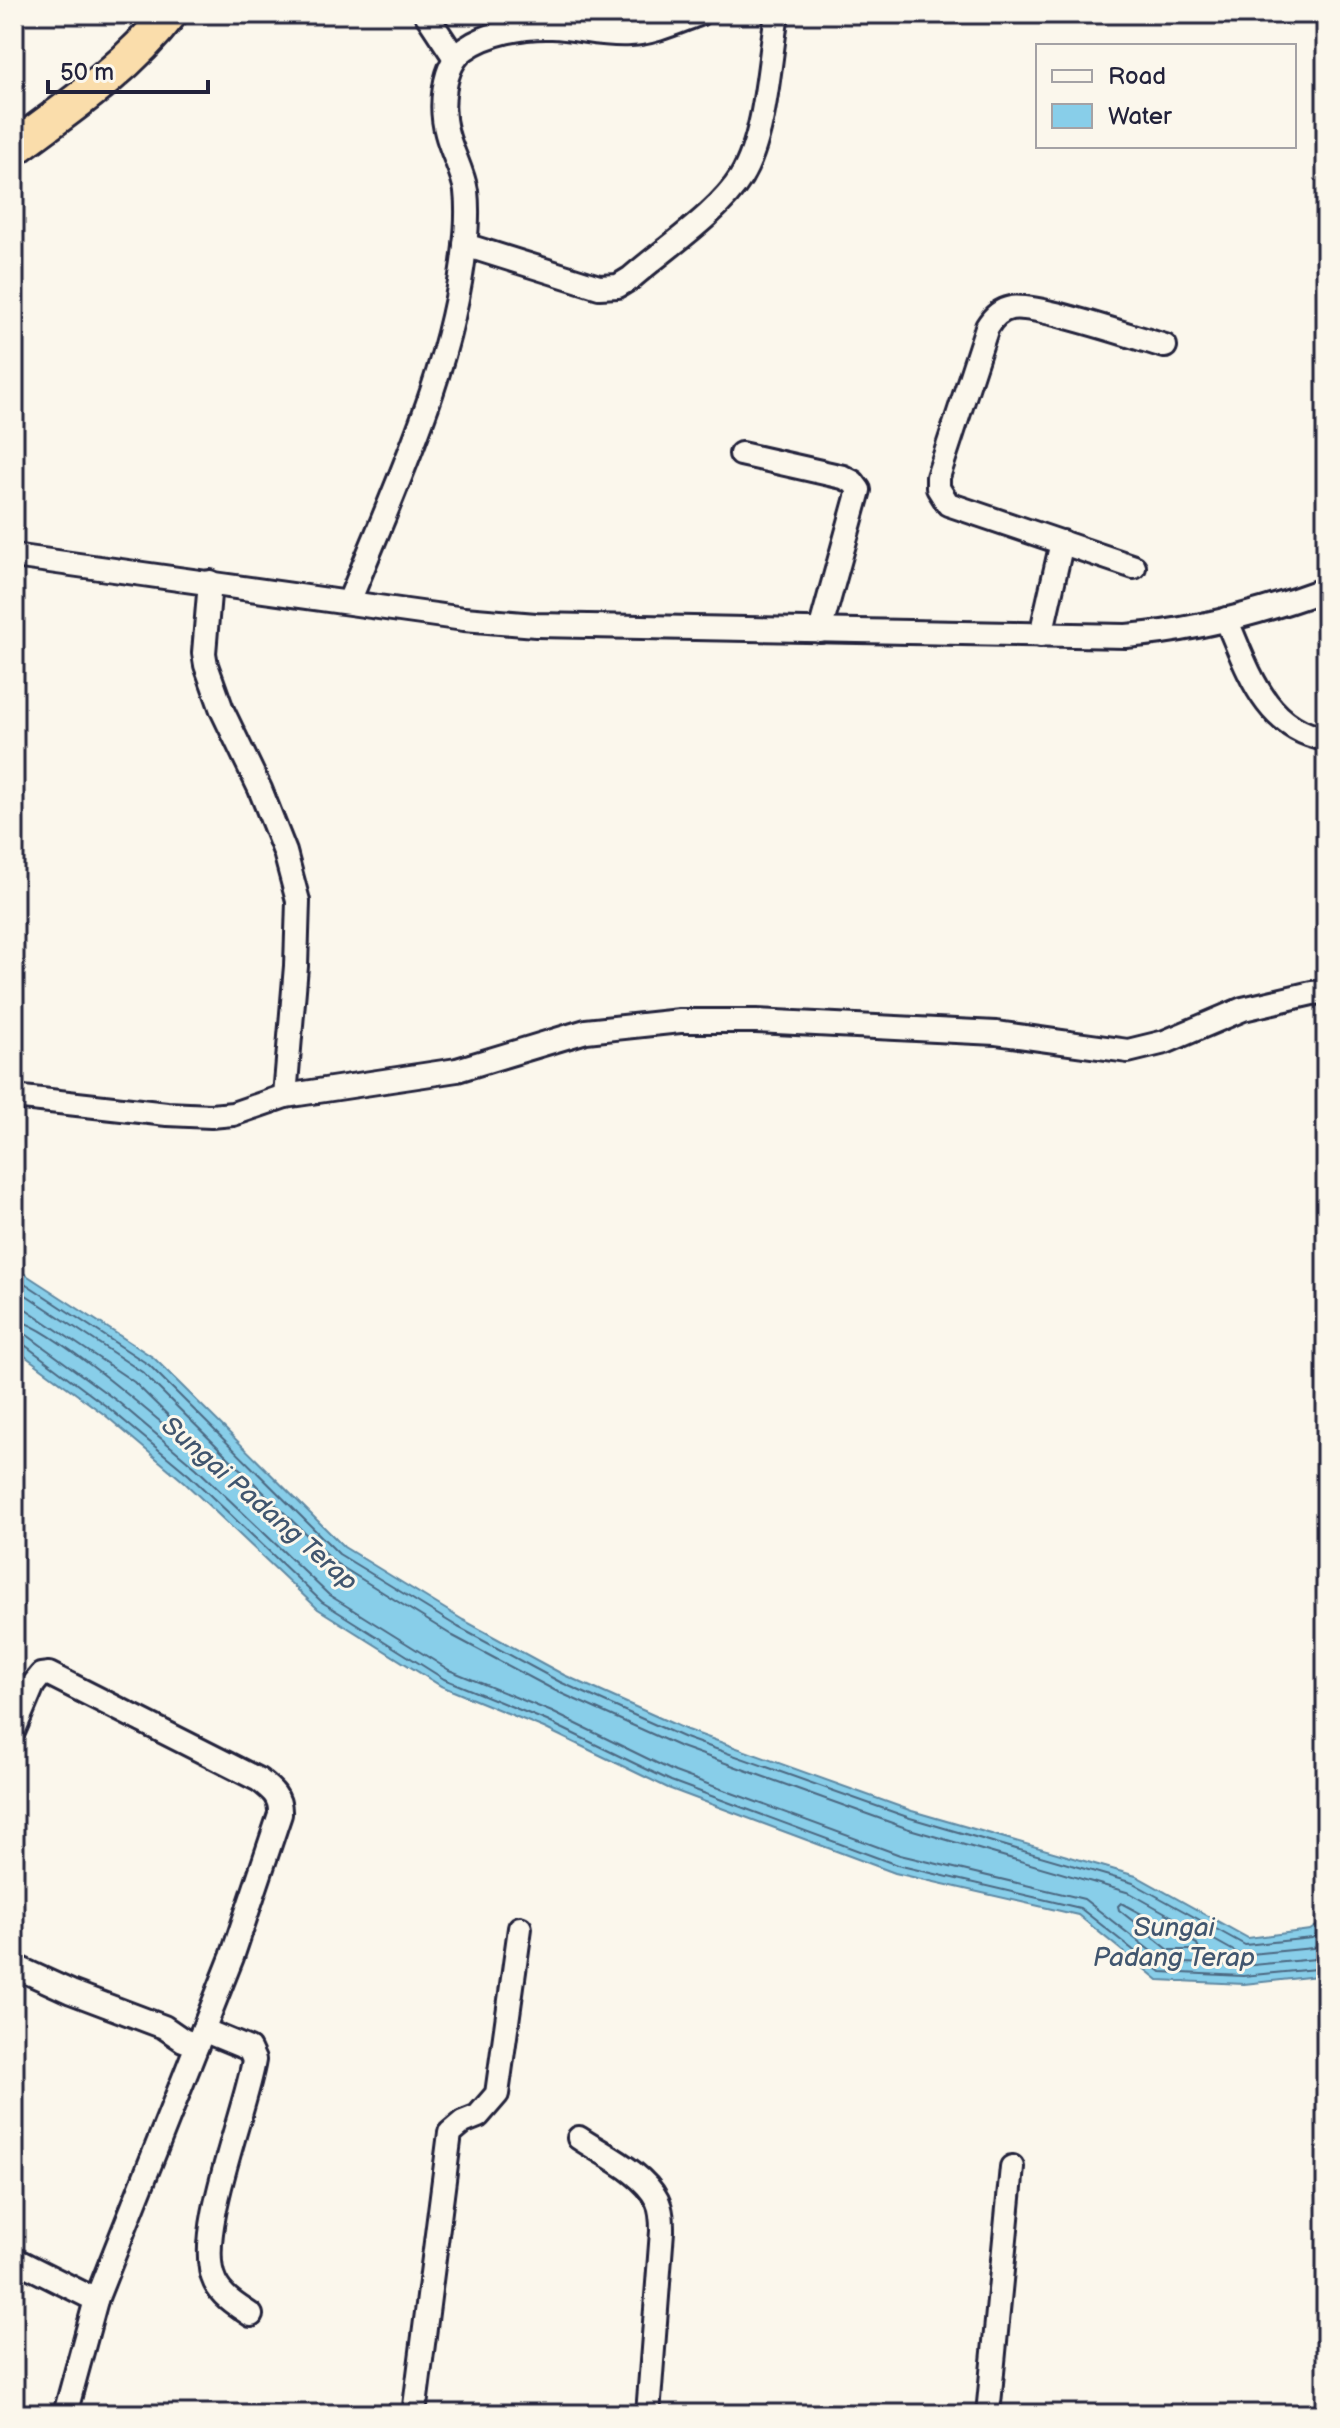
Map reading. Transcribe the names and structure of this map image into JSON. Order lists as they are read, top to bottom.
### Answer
{
  "water": ["Sungai Padang Terap"],
  "legend": ["Road", "Water"],
  "scale_bar": "50 m"
}
